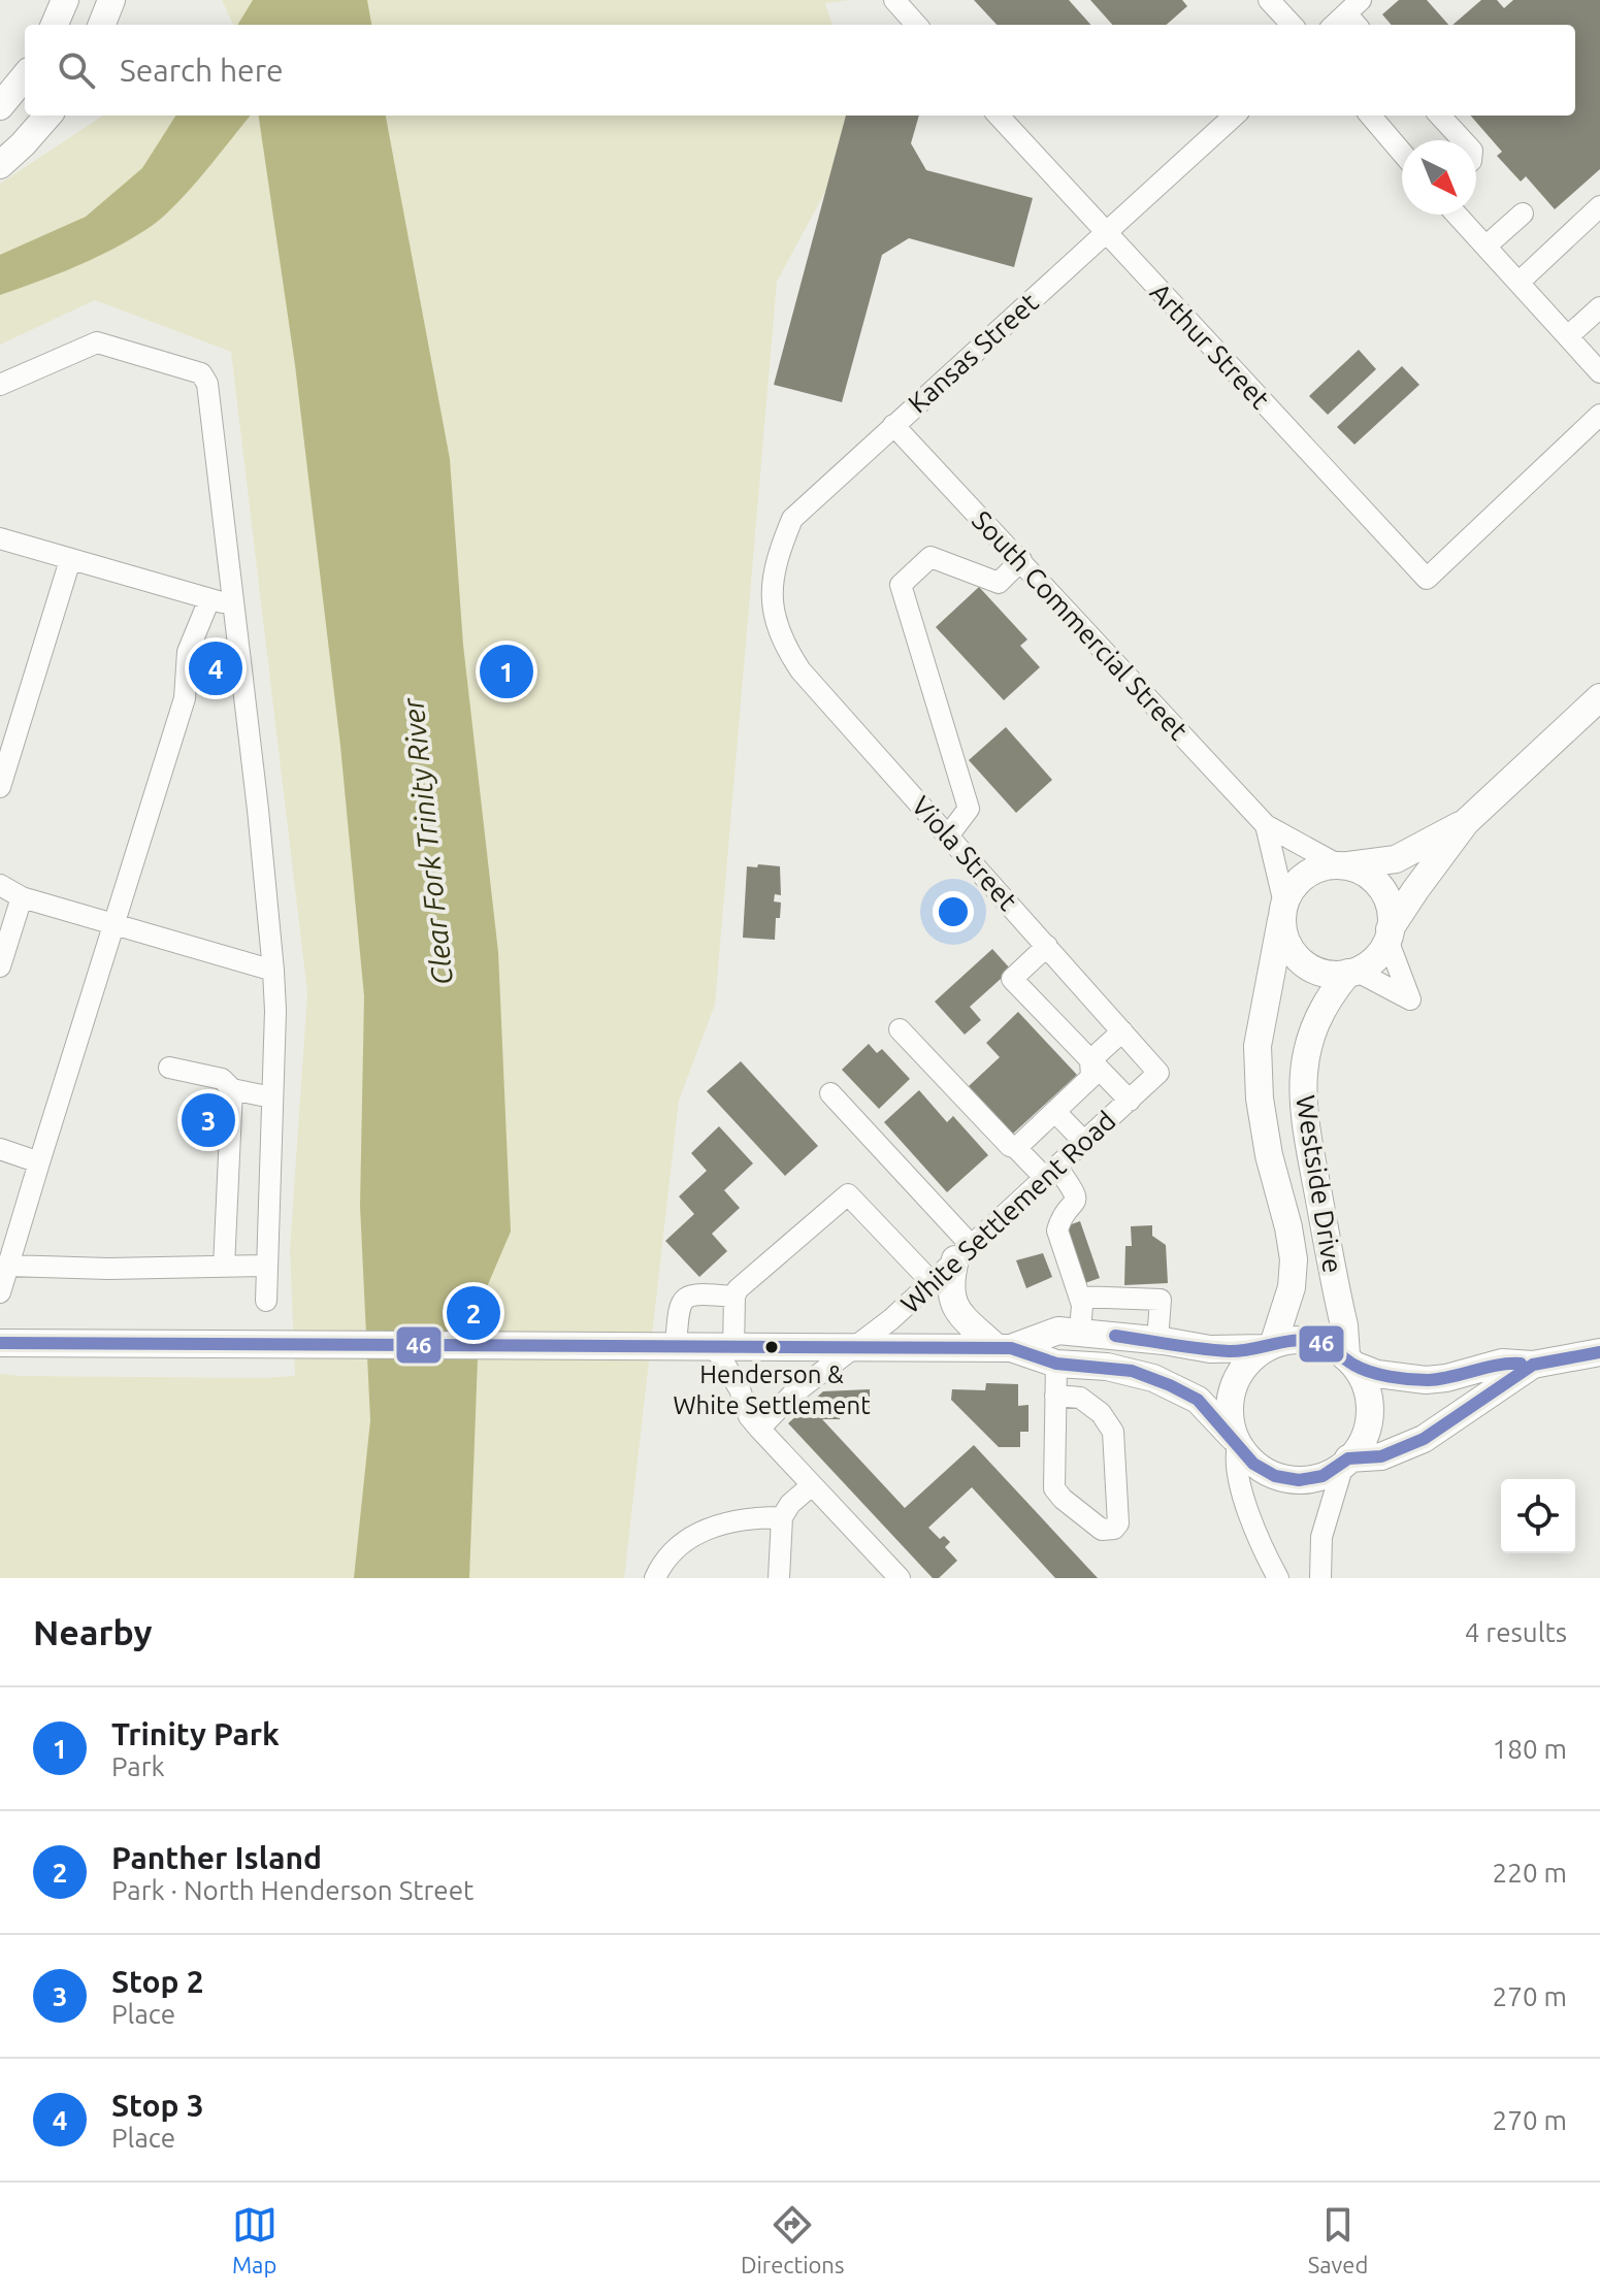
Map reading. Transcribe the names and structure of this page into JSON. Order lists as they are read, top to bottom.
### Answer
{
  "streets": {
    "main road": ["Westside Drive"],
    "street": [
      "Arthur Street",
      "Kansas Street",
      "South Commercial Street",
      "Viola Street",
      "White Settlement Road"
    ]
  },
  "crossings": [
    ["Arthur Street", "Kansas Street"],
    ["Kansas Street", "South Commercial Street"],
    ["Kansas Street", "Viola Street"],
    ["South Commercial Street", "Westside Drive"],
    ["Viola Street", "White Settlement Road"]
  ],
  "water": ["Clear Fork Trinity River"],
  "places": ["Henderson & White Settlement"],
  "lines": ["transit line 46"],
  "north": "bottom right",
  "page": {
    "search": "Search here",
    "pins": [
      "4",
      "1",
      "3",
      "2"
    ],
    "heading": ["Nearby", "4 results"],
    "list": [
      {
        "mark": "1",
        "name": "Trinity Park",
        "note": "Park",
        "value": "180 m"
      },
      {
        "mark": "2",
        "name": "Panther Island",
        "note": "Park · North Henderson Street",
        "value": "220 m"
      },
      {
        "mark": "3",
        "name": "Stop 2",
        "note": "Place",
        "value": "270 m"
      },
      {
        "mark": "4",
        "name": "Stop 3",
        "note": "Place",
        "value": "270 m"
      }
    ],
    "nav": ["Map", "Directions", "Saved"]
  }
}
